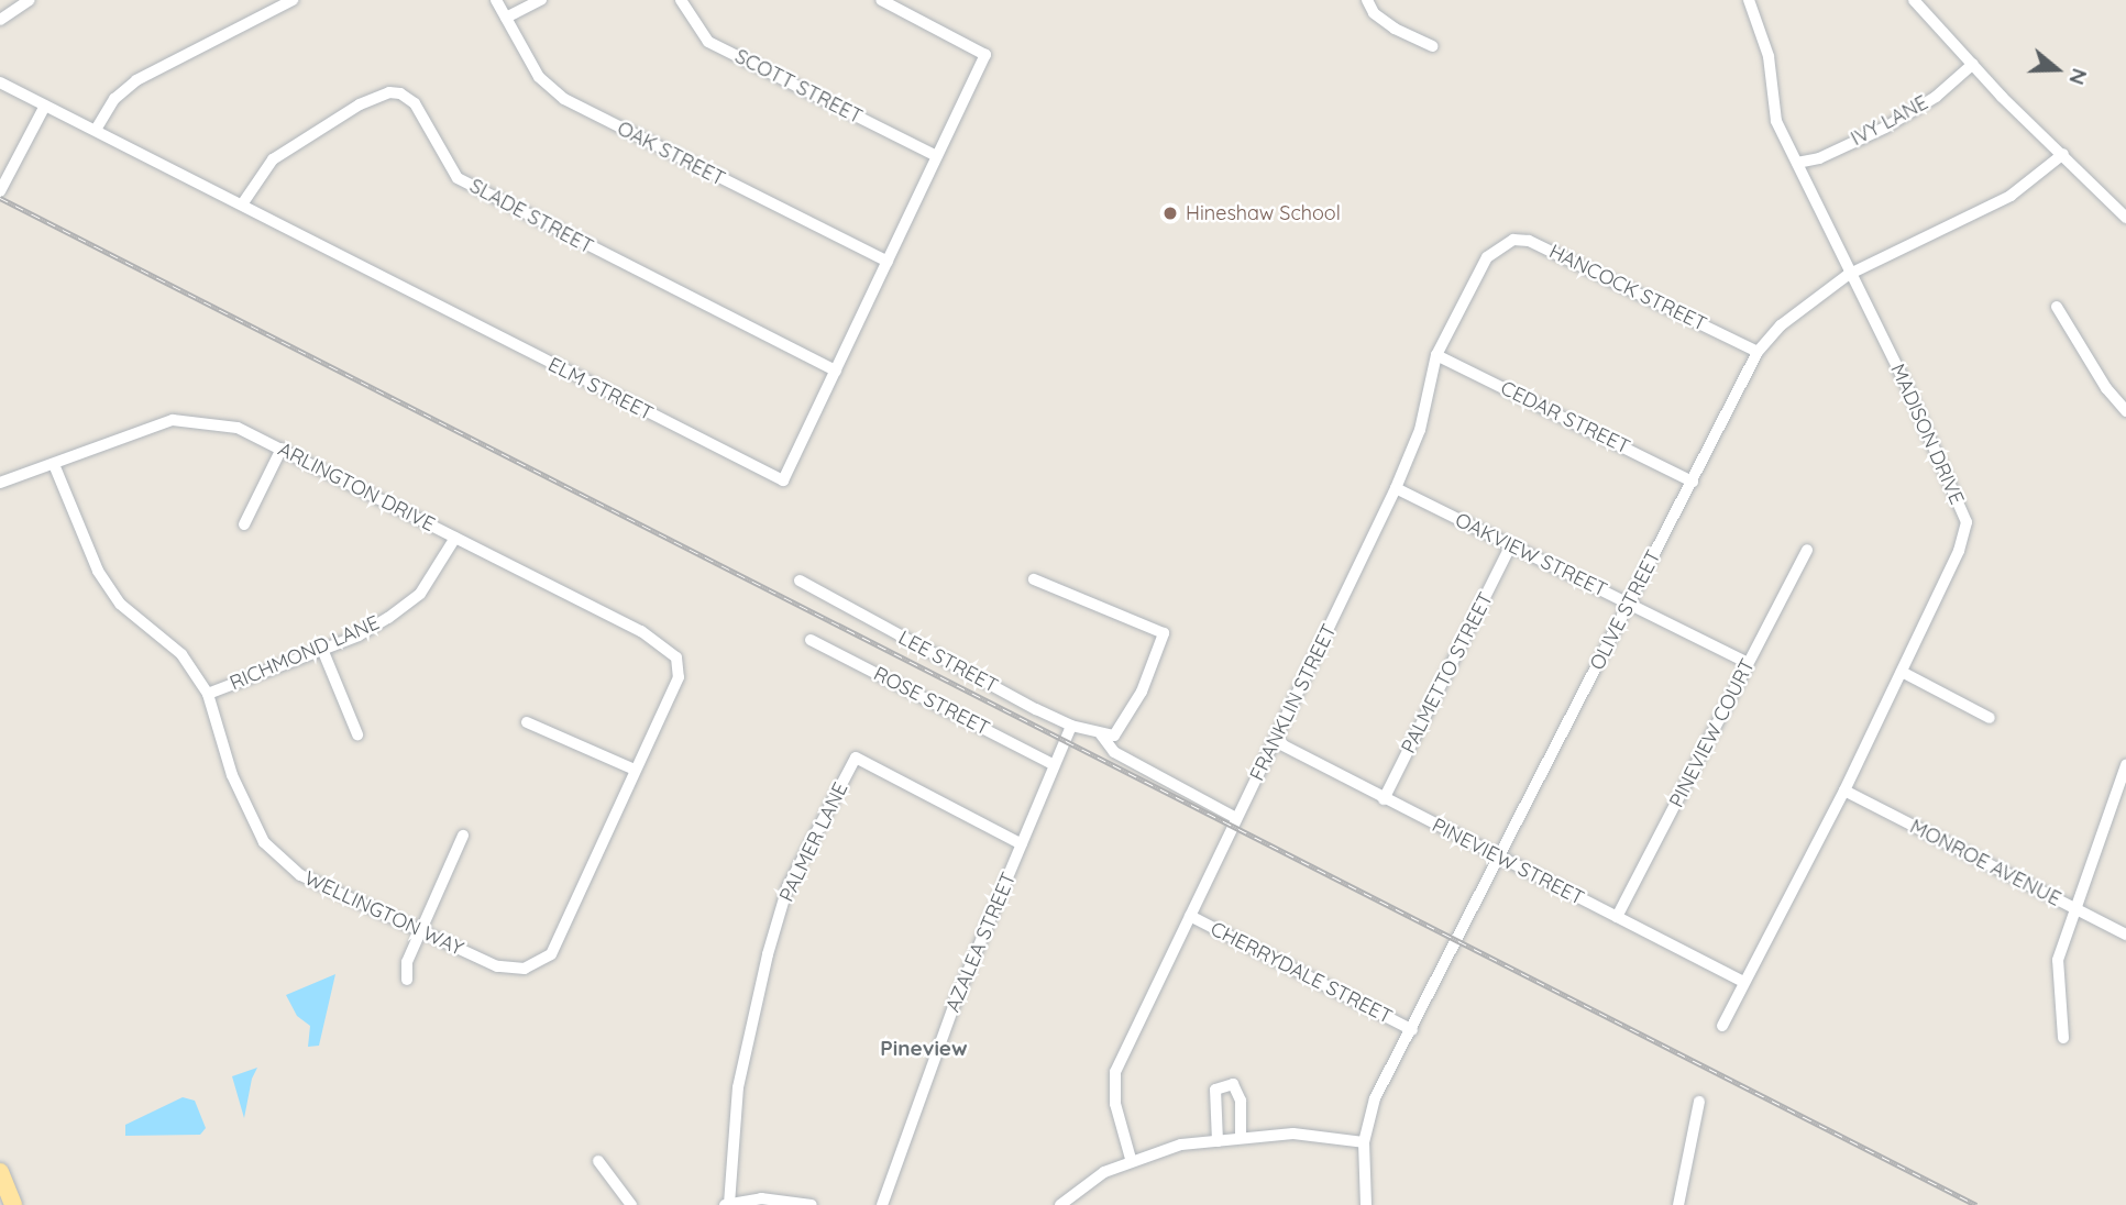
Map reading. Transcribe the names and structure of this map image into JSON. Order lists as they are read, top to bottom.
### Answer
{
  "streets": {
    "street": [
      "SCOTT STREET",
      "IVY LANE",
      "OAK STREET",
      "SLADE STREET",
      "HANCOCK STREET",
      "ELM STREET",
      "CEDAR STREET",
      "MADISON DRIVE",
      "ARLINGTON DRIVE",
      "OAKVIEW STREET",
      "OLIVE STREET",
      "RICHMOND LANE",
      "LEE STREET",
      "PALMETTO STREET",
      "ROSE STREET",
      "FRANKLIN STREET",
      "PINEVIEW COURT",
      "PALMER LANE",
      "PINEVIEW STREET",
      "MONROE AVENUE",
      "WELLINGTON WAY",
      "AZALEA STREET",
      "CHERRYDALE STREET"
    ]
  },
  "crossings": [
    ["SCOTT STREET", "ELM STREET"],
    ["IVY LANE", "MADISON DRIVE"],
    ["OAK STREET", "ELM STREET"],
    ["SLADE STREET", "ELM STREET"],
    ["HANCOCK STREET", "OLIVE STREET"],
    ["HANCOCK STREET", "FRANKLIN STREET"],
    ["CEDAR STREET", "OLIVE STREET"],
    ["CEDAR STREET", "FRANKLIN STREET"],
    ["MADISON DRIVE", "OLIVE STREET"],
    ["MADISON DRIVE", "PINEVIEW STREET"],
    ["MADISON DRIVE", "MONROE AVENUE"],
    ["ARLINGTON DRIVE", "RICHMOND LANE"],
    ["ARLINGTON DRIVE", "WELLINGTON WAY"],
    ["OAKVIEW STREET", "OLIVE STREET"],
    ["OAKVIEW STREET", "PALMETTO STREET"],
    ["OAKVIEW STREET", "FRANKLIN STREET"],
    ["OAKVIEW STREET", "PINEVIEW COURT"],
    ["OLIVE STREET", "PINEVIEW STREET"],
    ["OLIVE STREET", "CHERRYDALE STREET"],
    ["RICHMOND LANE", "WELLINGTON WAY"],
    ["LEE STREET", "FRANKLIN STREET"],
    ["LEE STREET", "AZALEA STREET"],
    ["PALMETTO STREET", "PINEVIEW STREET"],
    ["ROSE STREET", "AZALEA STREET"],
    ["FRANKLIN STREET", "PINEVIEW STREET"],
    ["FRANKLIN STREET", "CHERRYDALE STREET"],
    ["PINEVIEW COURT", "PINEVIEW STREET"],
    ["PALMER LANE", "AZALEA STREET"]
  ],
  "districts": ["Pineview"],
  "places": ["Hineshaw School"],
  "north": "right"
}
